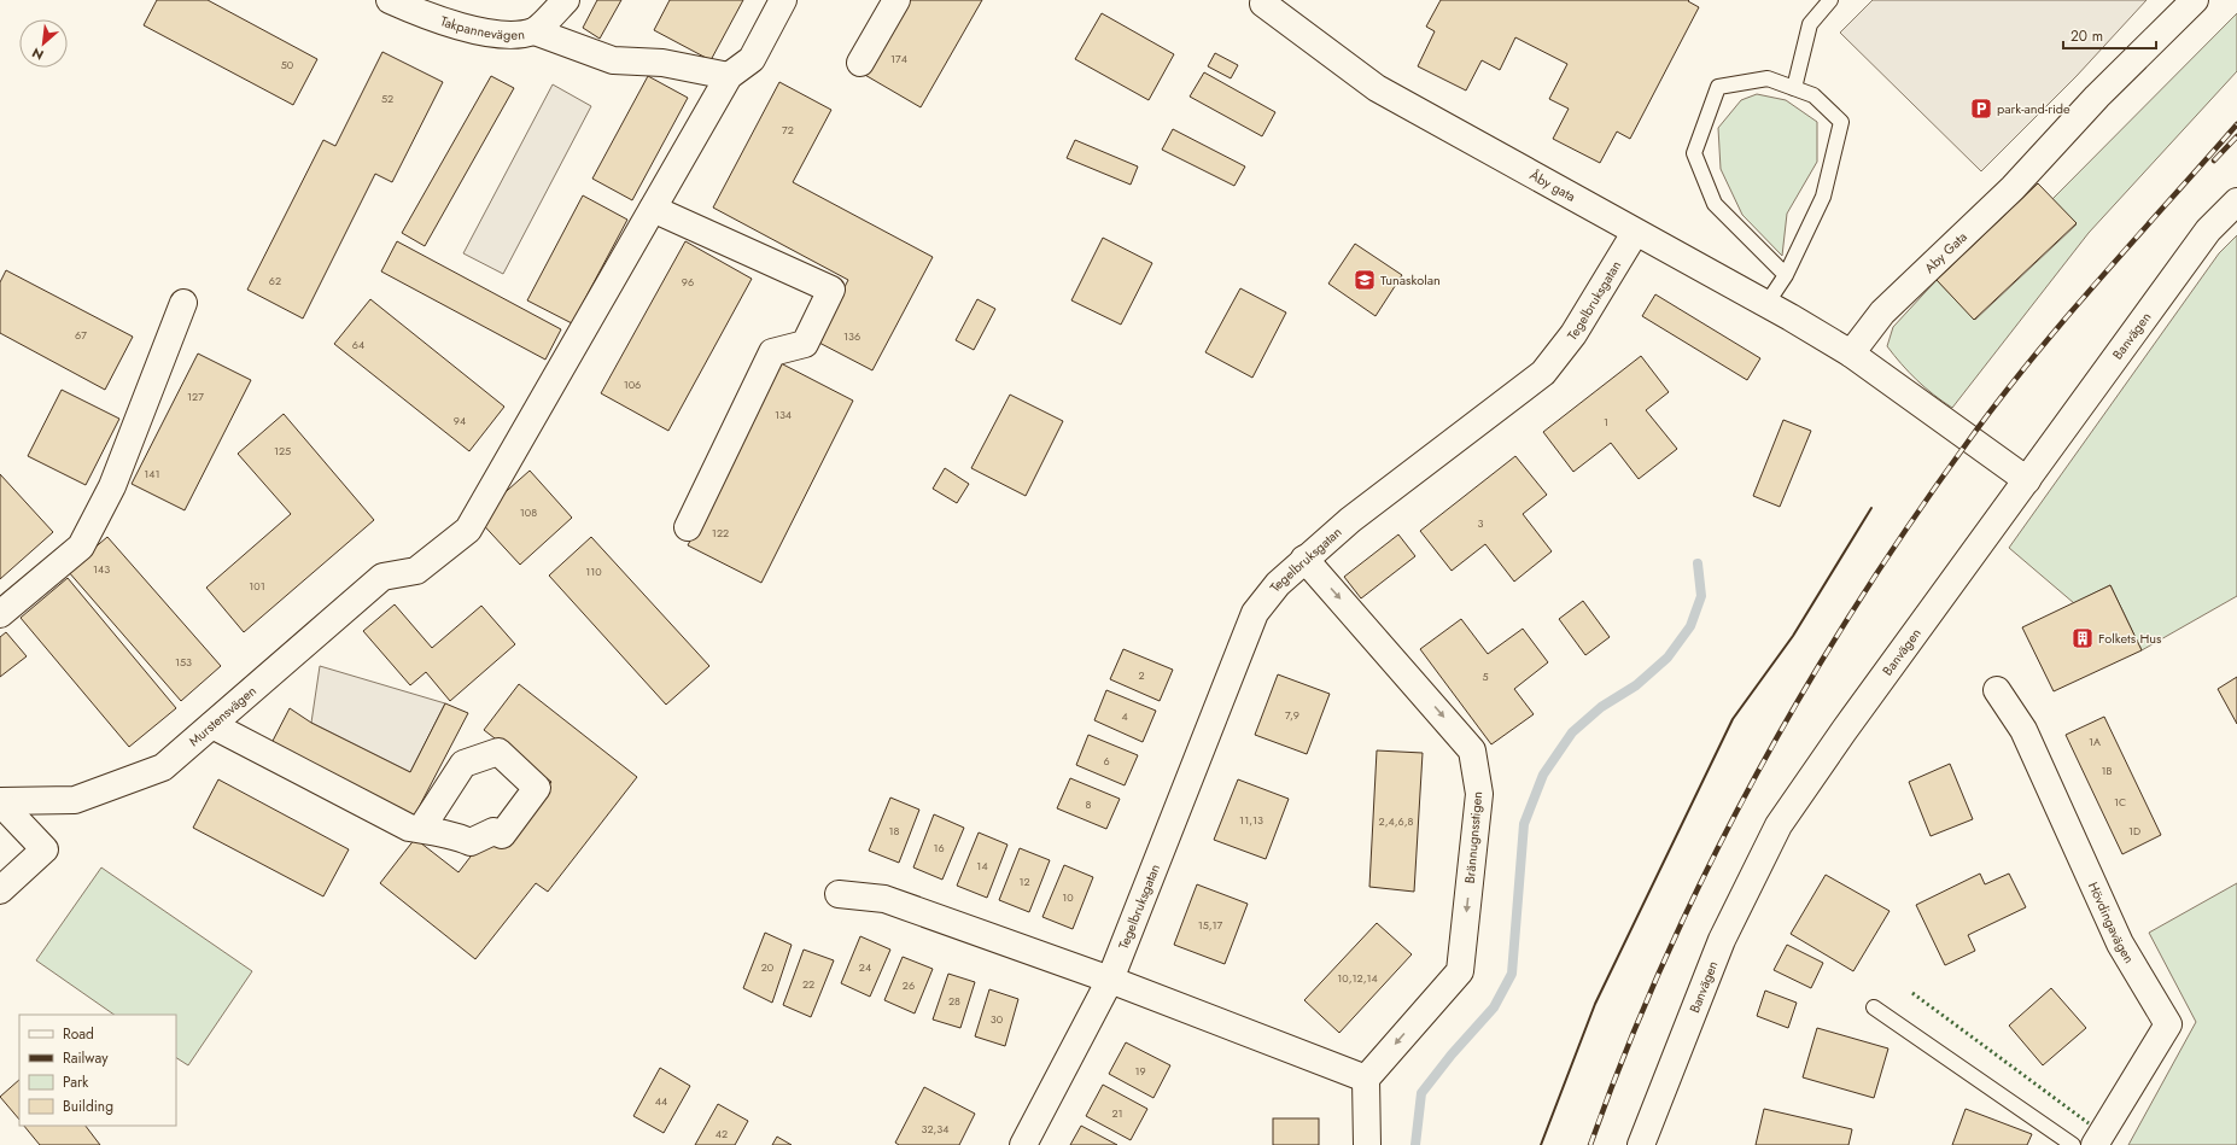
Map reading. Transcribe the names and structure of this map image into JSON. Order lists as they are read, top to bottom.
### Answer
{
  "streets": {
    "street": [
      "Takpannevägen",
      "Åby gata",
      "Aby Gata",
      "Tegelbruksgatan",
      "Banvägen",
      "Murstensvägen",
      "Brännugnsstigen",
      "Hövdingavägen"
    ]
  },
  "crossings": [
    ["Åby gata", "Aby Gata"],
    ["Åby gata", "Tegelbruksgatan"],
    ["Tegelbruksgatan", "Brännugnsstigen"]
  ],
  "one_way": ["Brännugnsstigen"],
  "places": {
    "parking": ["park-and-ride"],
    "school or university": ["Tunaskolan"],
    "building": ["Folkets Hus"]
  },
  "house_numbers": [
    "174",
    "50",
    "52",
    "72",
    "62",
    "96",
    "67",
    "136",
    "64",
    "106",
    "127",
    "134",
    "94",
    "1",
    "125",
    "141",
    "108",
    "3",
    "122",
    "143",
    "110",
    "101",
    "153",
    "2",
    "5",
    "7,9",
    "4",
    "1A",
    "6",
    "1B",
    "1C",
    "8",
    "11,13",
    "2,4,6,8",
    "18",
    "1D",
    "16",
    "14",
    "12",
    "10",
    "15,17",
    "20",
    "24",
    "10,12,14",
    "22",
    "26",
    "28",
    "30",
    "19",
    "44",
    "21",
    "32,34",
    "42"
  ],
  "legend": [
    "Road",
    "Railway",
    "Park",
    "Building"
  ],
  "scale_bar": "20 m",
  "north": "bottom left"
}
